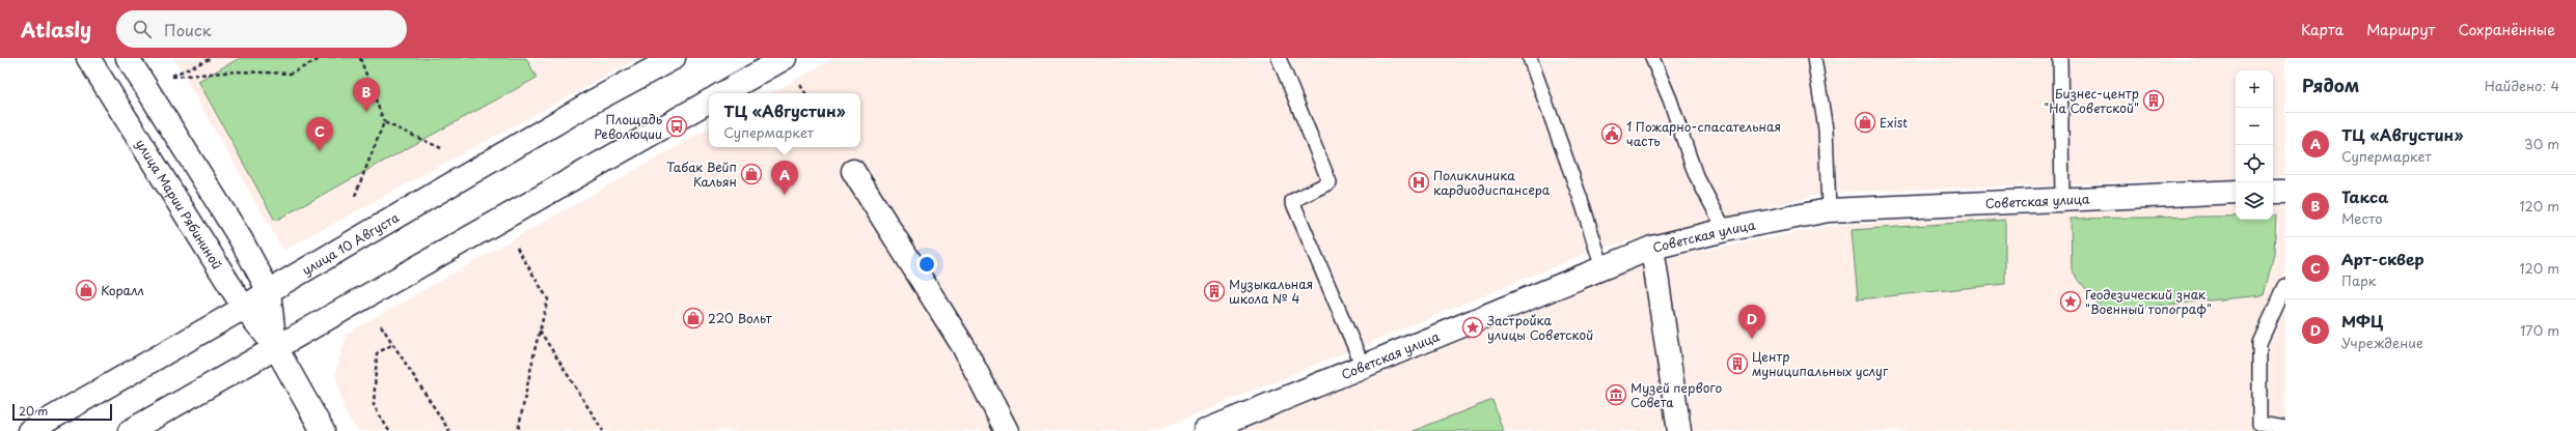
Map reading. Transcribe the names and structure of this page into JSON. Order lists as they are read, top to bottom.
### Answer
{
  "streets": {
    "main road": ["Советская улица", "улица Марии Рябининой", "улица 10 Августа"]
  },
  "crossings": [
    ["улица Марии Рябининой", "улица 10 Августа"]
  ],
  "places": {
    "building": ["Бизнес-центр \"На Советской\"", "Музыкальная школа № 4", "Центр муниципальных услуг"],
    "shop": [
      "Exist",
      "Табак Вейп Кальян",
      "Коралл",
      "220 Вольт"
    ],
    "bus stop": ["Площадь Революции"],
    "public building": ["1 Пожарно-спасательная часть"],
    "hospital": ["Поликлиника кардиодиспансера"],
    "place": ["Геодезический знак \"Военный топограф\"", "Застройка улицы Советской"],
    "museum": ["Музей первого Совета"]
  },
  "scale_bar": "20 m",
  "page": {
    "header": "Atlasly",
    "search": "Поиск",
    "nav": ["Карта", "Маршрут", "Сохранённые"],
    "heading": ["Рядом", "Найдено: 4"],
    "map_buttons": ["+", "−"],
    "pins": [
      "B",
      "C",
      "A",
      "D"
    ],
    "popup": ["ТЦ «Августин»", "Супермаркет"],
    "list": [
      {
        "mark": "A",
        "name": "ТЦ «Августин»",
        "note": "Супермаркет",
        "value": "30 m"
      },
      {
        "mark": "B",
        "name": "Такса",
        "note": "Место",
        "value": "120 m"
      },
      {
        "mark": "C",
        "name": "Арт-сквер",
        "note": "Парк",
        "value": "120 m"
      },
      {
        "mark": "D",
        "name": "МФЦ",
        "note": "Учреждение",
        "value": "170 m"
      }
    ],
    "scale": "20 m"
  }
}
